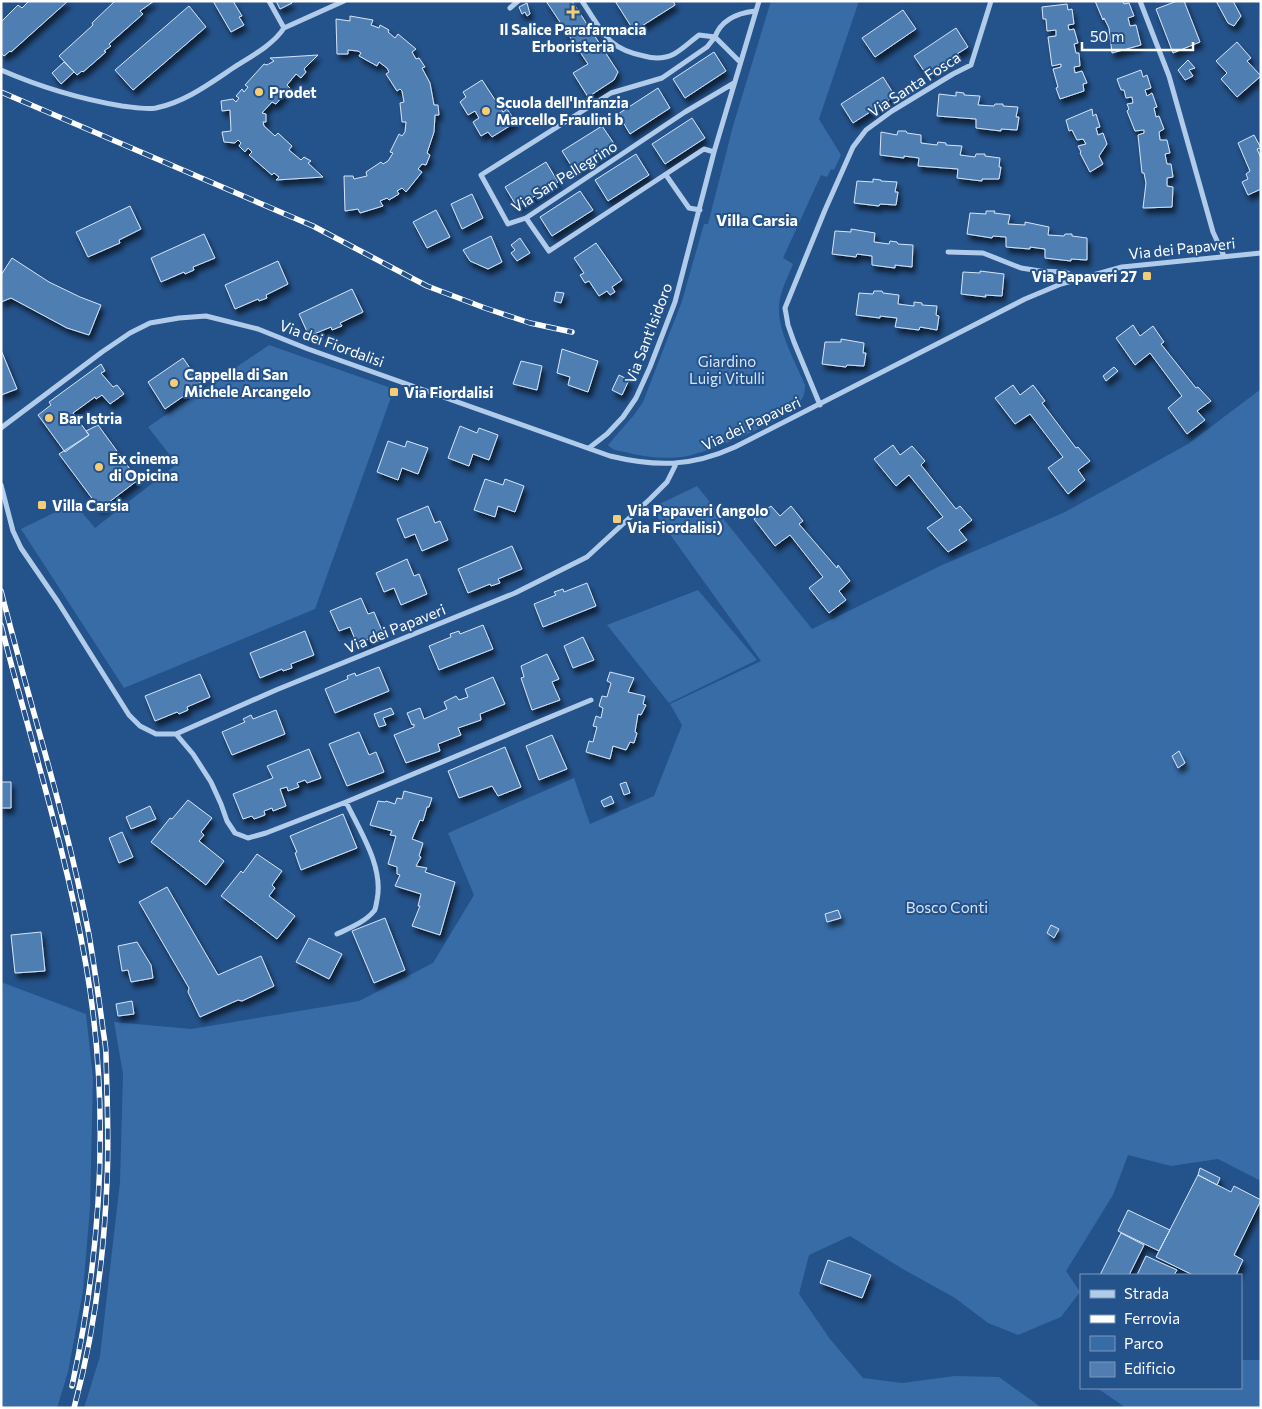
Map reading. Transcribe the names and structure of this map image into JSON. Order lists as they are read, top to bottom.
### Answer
{
  "streets": {
    "street": [
      "Via Santa Fosca",
      "Via San Pellegrino",
      "Via dei Papaveri",
      "Via Sant'Isidoro",
      "Via dei Fiordalisi"
    ]
  },
  "crossings": [
    ["Via Santa Fosca", "Via dei Papaveri"],
    ["Via San Pellegrino", "Via Sant'Isidoro"],
    ["Via dei Papaveri", "Via dei Fiordalisi"],
    ["Via Sant'Isidoro", "Via dei Fiordalisi"]
  ],
  "districts": ["Villa Carsia"],
  "parks": ["Giardino Luigi Vitulli", "Bosco Conti"],
  "places": {
    "health": ["Il Salice Parafarmacia Erboristeria"],
    "other": [
      "Prodet",
      "Scuola dell'Infanzia Marcello Fraulini b",
      "Cappella di San Michele Arcangelo",
      "Bar Istria",
      "Ex cinema di Opicina"
    ],
    "transit": [
      "Via Papaveri 27",
      "Via Fiordalisi",
      "Villa Carsia",
      "Via Papaveri (angolo Via Fiordalisi)"
    ]
  },
  "legend": [
    "Strada",
    "Ferrovia",
    "Parco",
    "Edificio"
  ],
  "scale_bar": "50 m"
}
